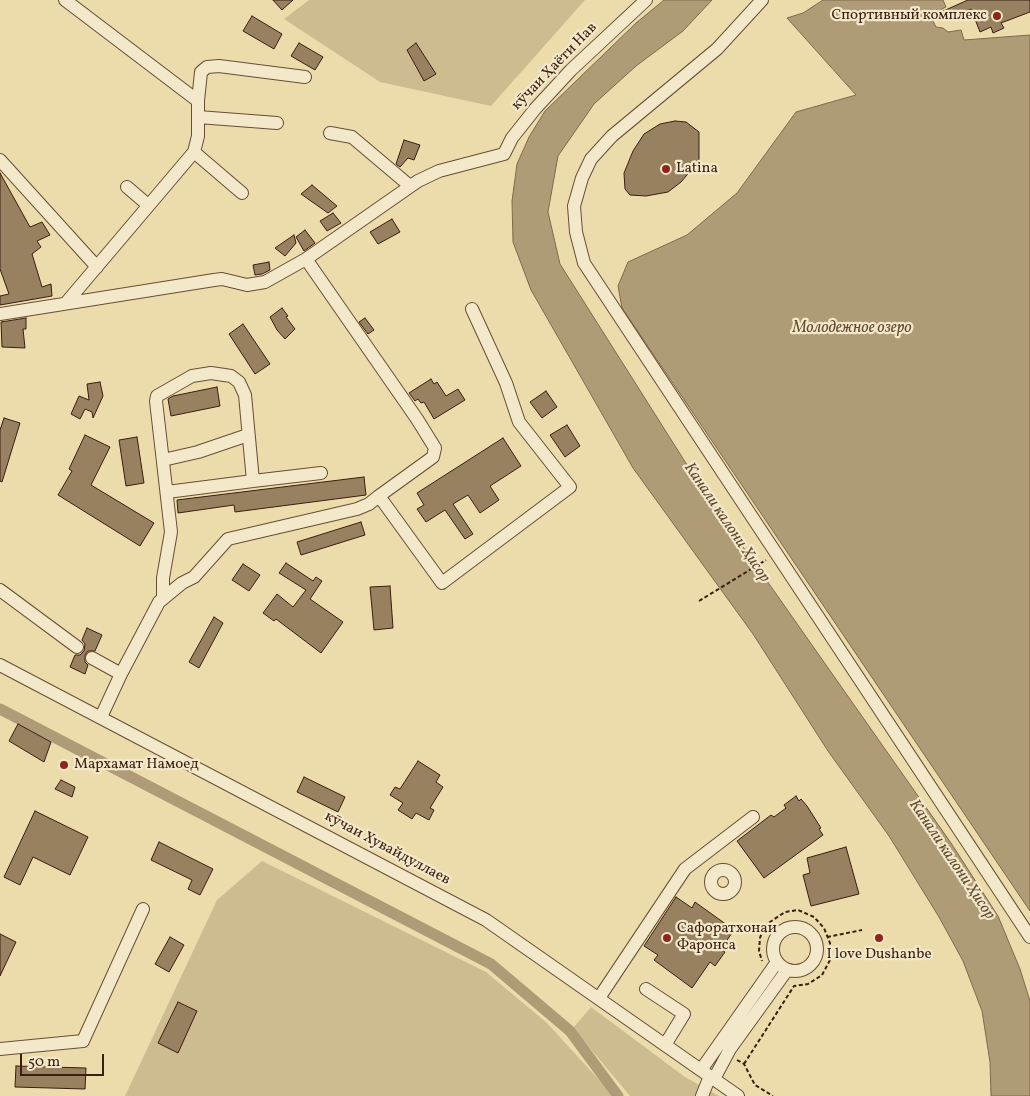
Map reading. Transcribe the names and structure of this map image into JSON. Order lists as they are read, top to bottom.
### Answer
{
  "streets": {
    "street": ["кӯчаи Ҳаёти Нав", "кӯчаи Хувайдуллаев"]
  },
  "water": ["Молодежное озеро", "Канали калони Ҳисор"],
  "places": [
    "Спортивный комплекс",
    "Latina",
    "Мархамат Намоед",
    "Сафоратхонаи Фаронса",
    "I love Dushanbe"
  ],
  "scale_bar": "50 m"
}
